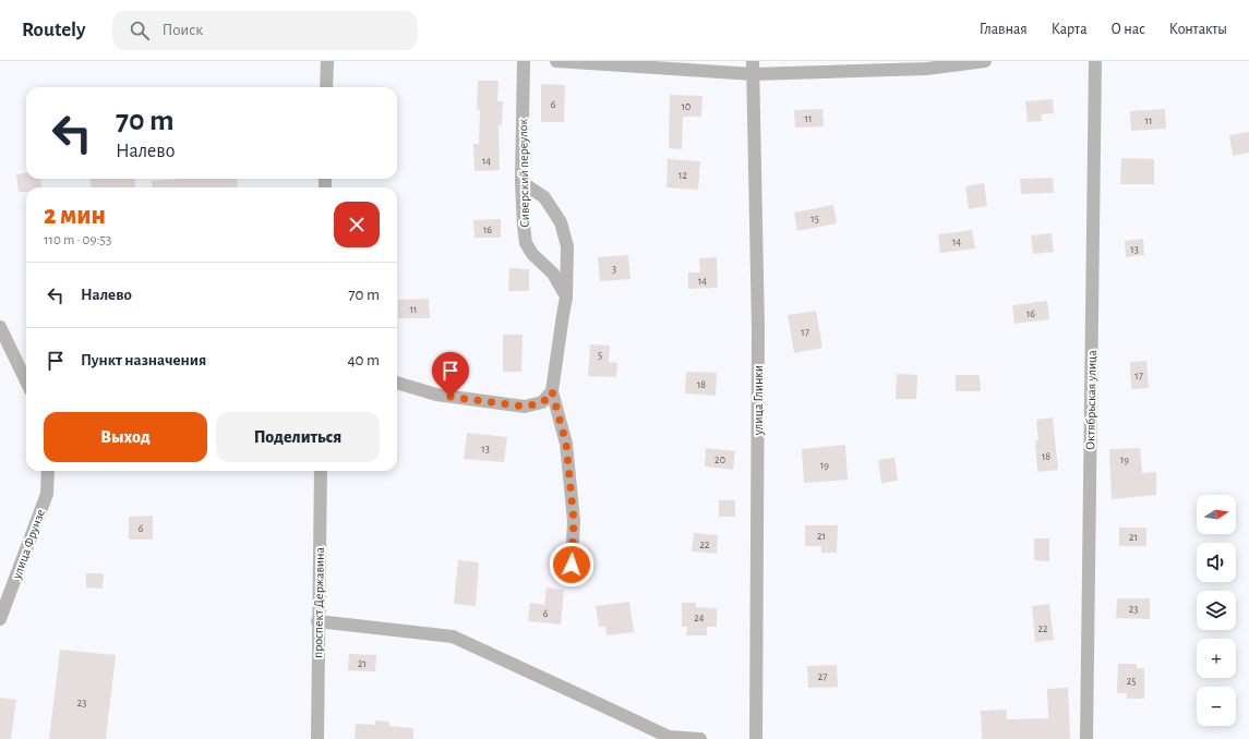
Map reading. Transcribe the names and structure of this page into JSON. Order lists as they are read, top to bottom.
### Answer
{
  "streets": {
    "street": [
      "Сиверский переулок",
      "улица Глинки",
      "Октябрьская улица",
      "улица Фрунзе",
      "проспект Державина"
    ]
  },
  "house_numbers": [
    "6",
    "10",
    "11",
    "11",
    "14",
    "12",
    "15",
    "16",
    "14",
    "13",
    "3",
    "14",
    "11",
    "16",
    "17",
    "5",
    "17",
    "18",
    "13",
    "18",
    "20",
    "19",
    "19",
    "6",
    "21",
    "21",
    "22",
    "23",
    "6",
    "24",
    "22",
    "21",
    "27",
    "25",
    "23"
  ],
  "north": "right",
  "page": {
    "header": "Routely",
    "search": "Поиск",
    "nav": [
      "Главная",
      "Карта",
      "О нас",
      "Контакты"
    ],
    "turn": ["70 m", "Налево"],
    "heading": ["2 мин", "110 m · 09:53"],
    "list": [
      {
        "name": "Налево",
        "value": "70 m"
      },
      {
        "name": "Пункт назначения",
        "value": "40 m"
      }
    ],
    "buttons": ["Выход", "Поделиться"],
    "map_buttons": ["+", "−"]
  }
}
